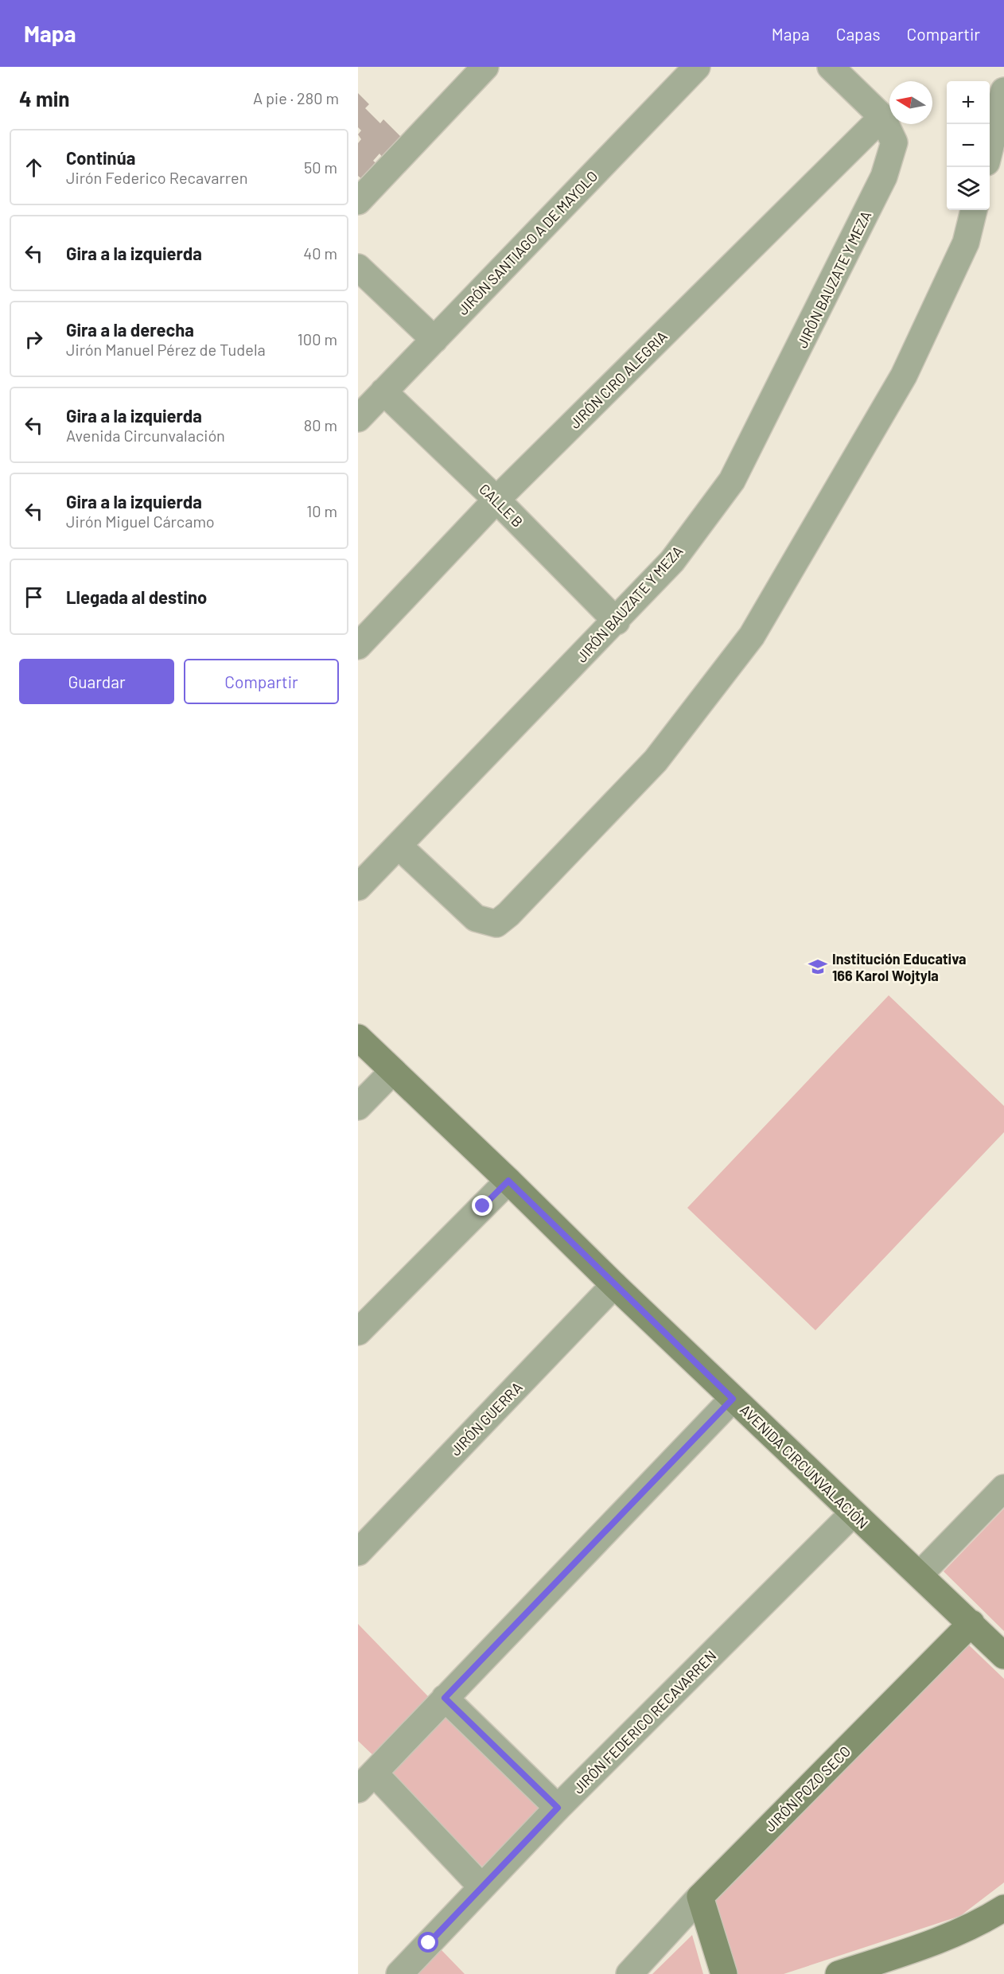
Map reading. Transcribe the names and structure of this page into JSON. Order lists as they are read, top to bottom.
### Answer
{
  "streets": {
    "street": [
      "JIRÓN SANTIAGO A DE MAYOLO",
      "JIRÓN BAUZATE Y MEZA",
      "JIRÓN CIRO ALEGRIA",
      "CALLE B",
      "JIRÓN GUERRA",
      "AVENIDA CIRCUNVALACIÓN",
      "JIRÓN FEDERICO RECAVARREN",
      "JIRÓN POZO SECO"
    ]
  },
  "crossings": [
    ["JIRÓN SANTIAGO A DE MAYOLO", "CALLE B"],
    ["JIRÓN BAUZATE Y MEZA", "JIRÓN CIRO ALEGRIA"],
    ["JIRÓN BAUZATE Y MEZA", "CALLE B"],
    ["JIRÓN CIRO ALEGRIA", "CALLE B"],
    ["JIRÓN GUERRA", "AVENIDA CIRCUNVALACIÓN"],
    ["AVENIDA CIRCUNVALACIÓN", "JIRÓN FEDERICO RECAVARREN"],
    ["AVENIDA CIRCUNVALACIÓN", "JIRÓN POZO SECO"]
  ],
  "places": {
    "school or university": ["Institución Educativa 166 Karol Wojtyla"]
  },
  "north": "left",
  "page": {
    "header": "Mapa",
    "nav": ["Mapa", "Capas", "Compartir"],
    "heading": ["4 min", "A pie · 280 m"],
    "map_buttons": ["+", "−"],
    "list": [
      ["Continúa", "Jirón Federico Recavarren", "50 m"],
      ["Gira a la izquierda", "40 m"],
      ["Gira a la derecha", "Jirón Manuel Pérez de Tudela", "100 m"],
      ["Gira a la izquierda", "Avenida Circunvalación", "80 m"],
      ["Gira a la izquierda", "Jirón Miguel Cárcamo", "10 m"],
      "Llegada al destino"
    ],
    "buttons": ["Guardar", "Compartir"]
  }
}
